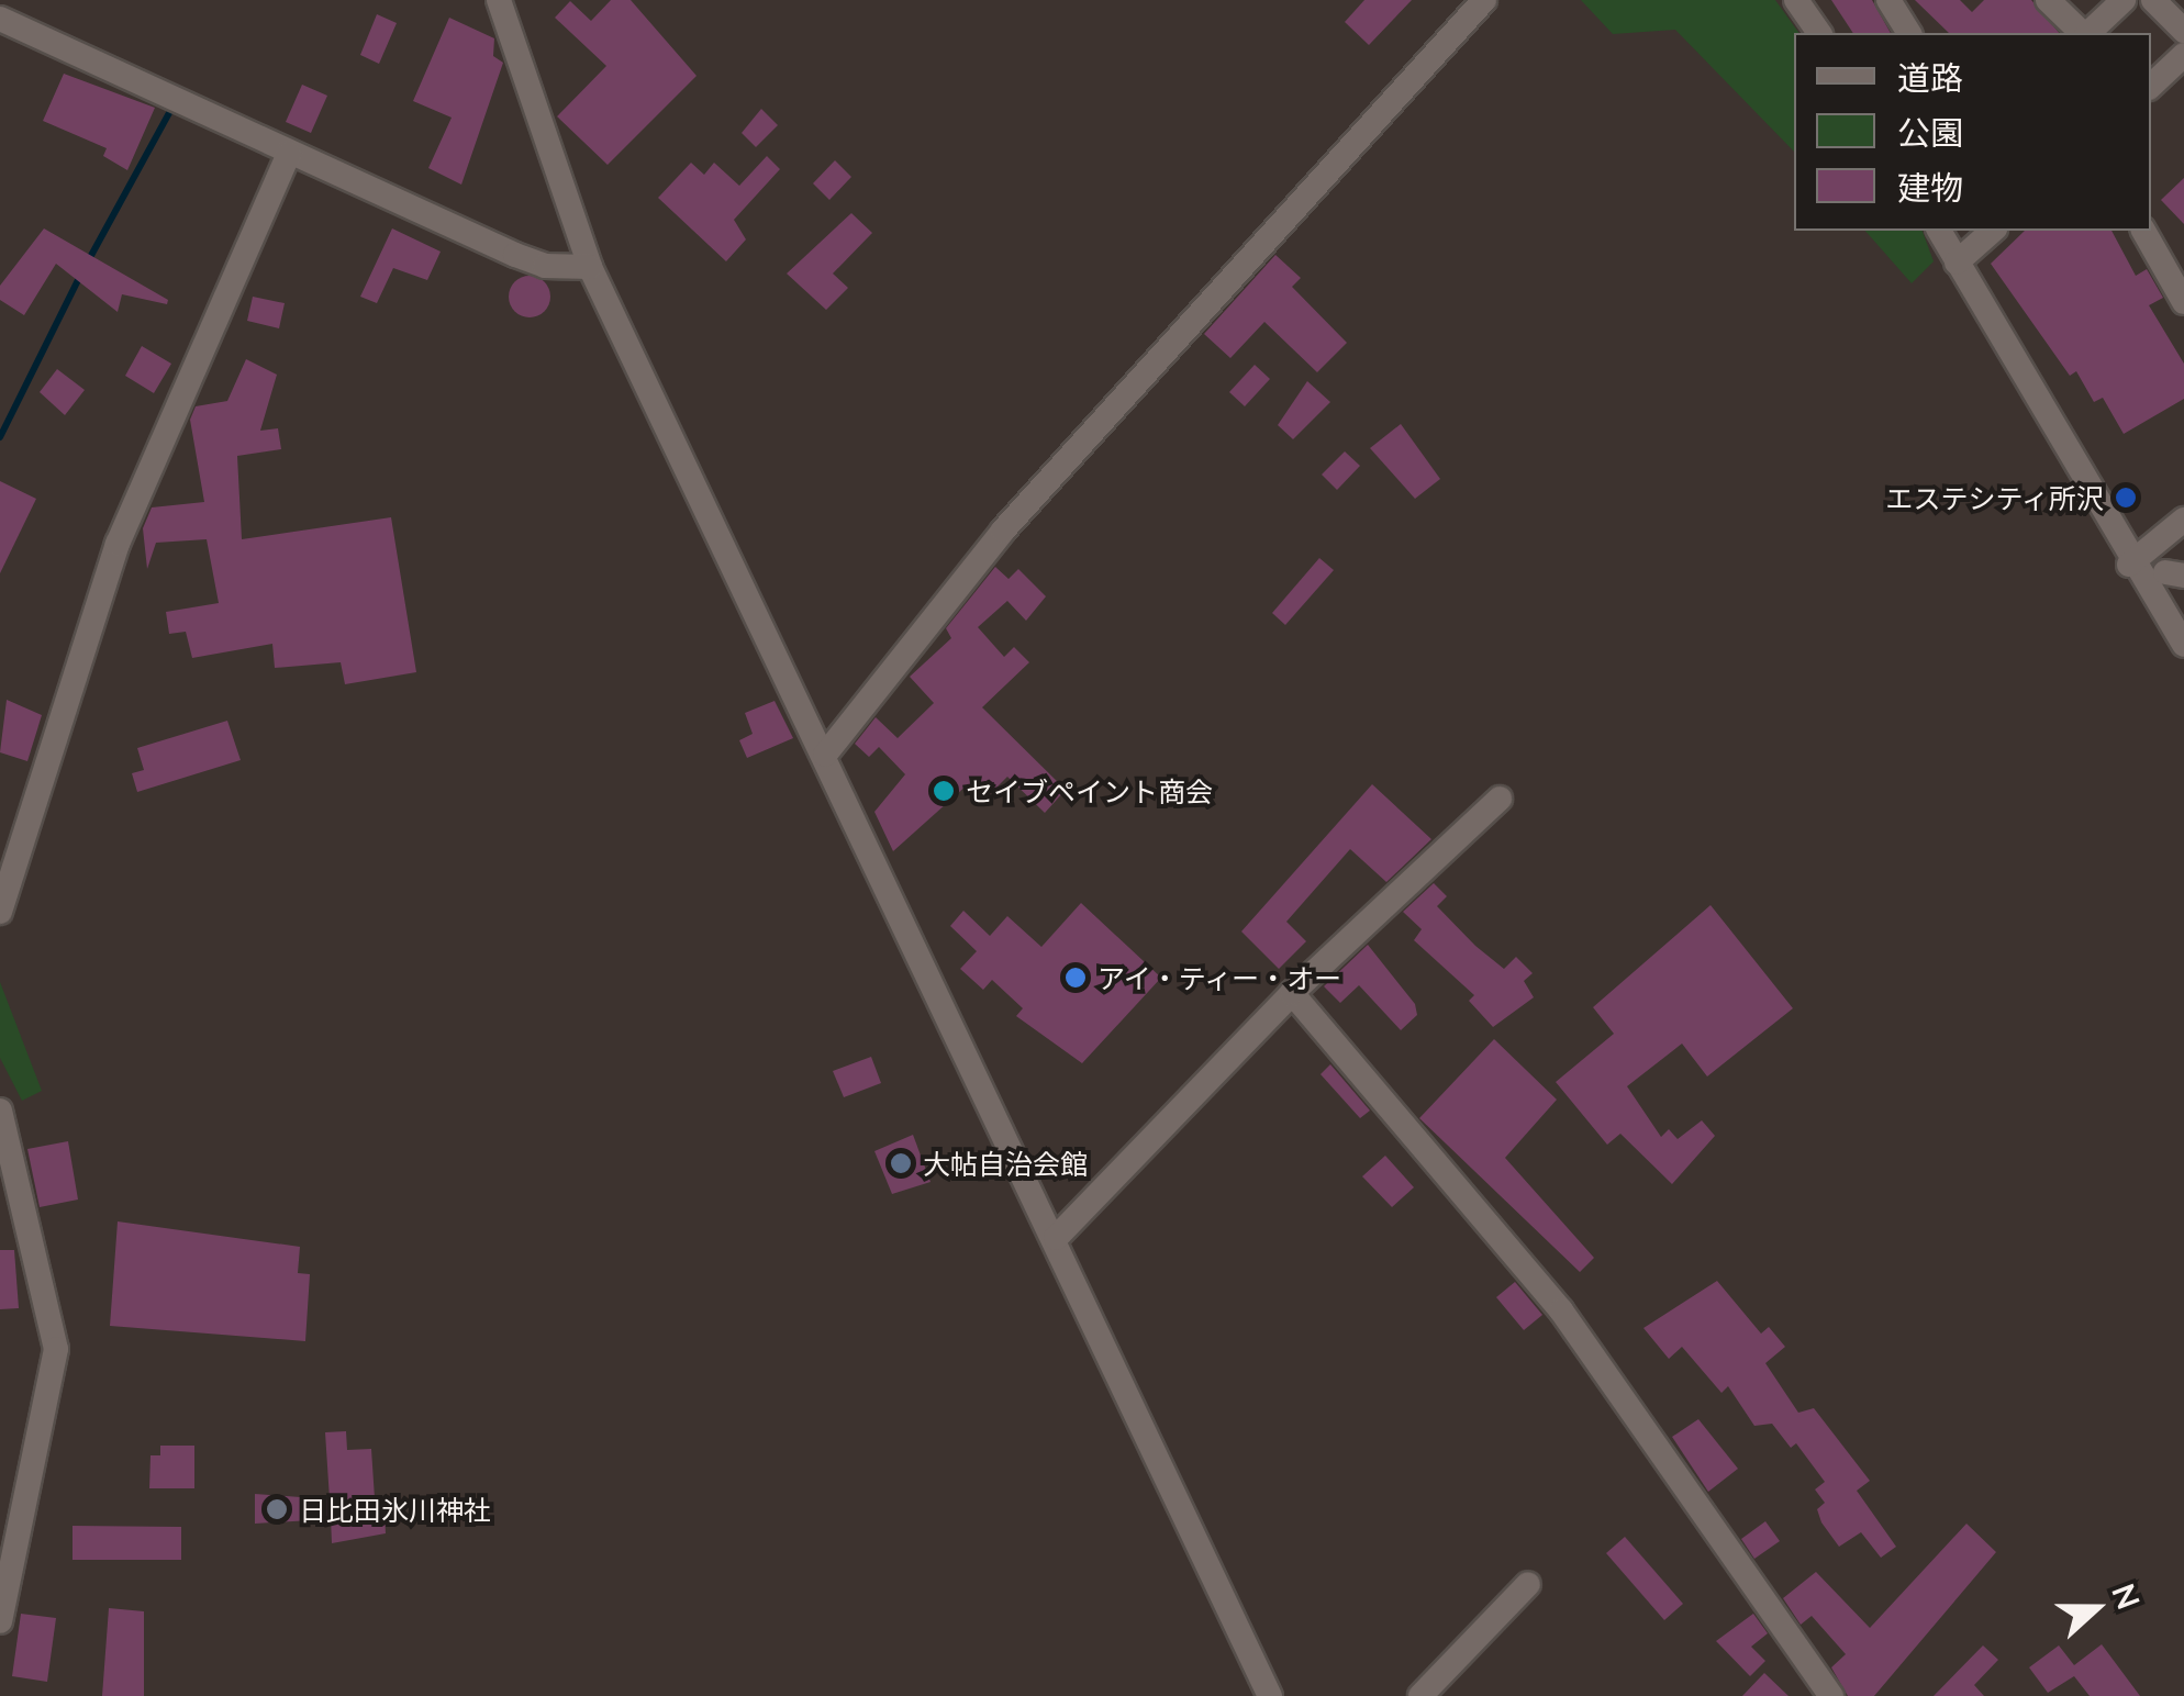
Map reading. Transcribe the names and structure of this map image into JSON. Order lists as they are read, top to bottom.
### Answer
{
  "places": [
    "エステシティ所沢",
    "セイブペイント商会",
    "アイ・ティー・オー",
    "大帖自治会館",
    "日比田氷川神社"
  ],
  "legend": ["道路", "公園", "建物"],
  "north": "right"
}
